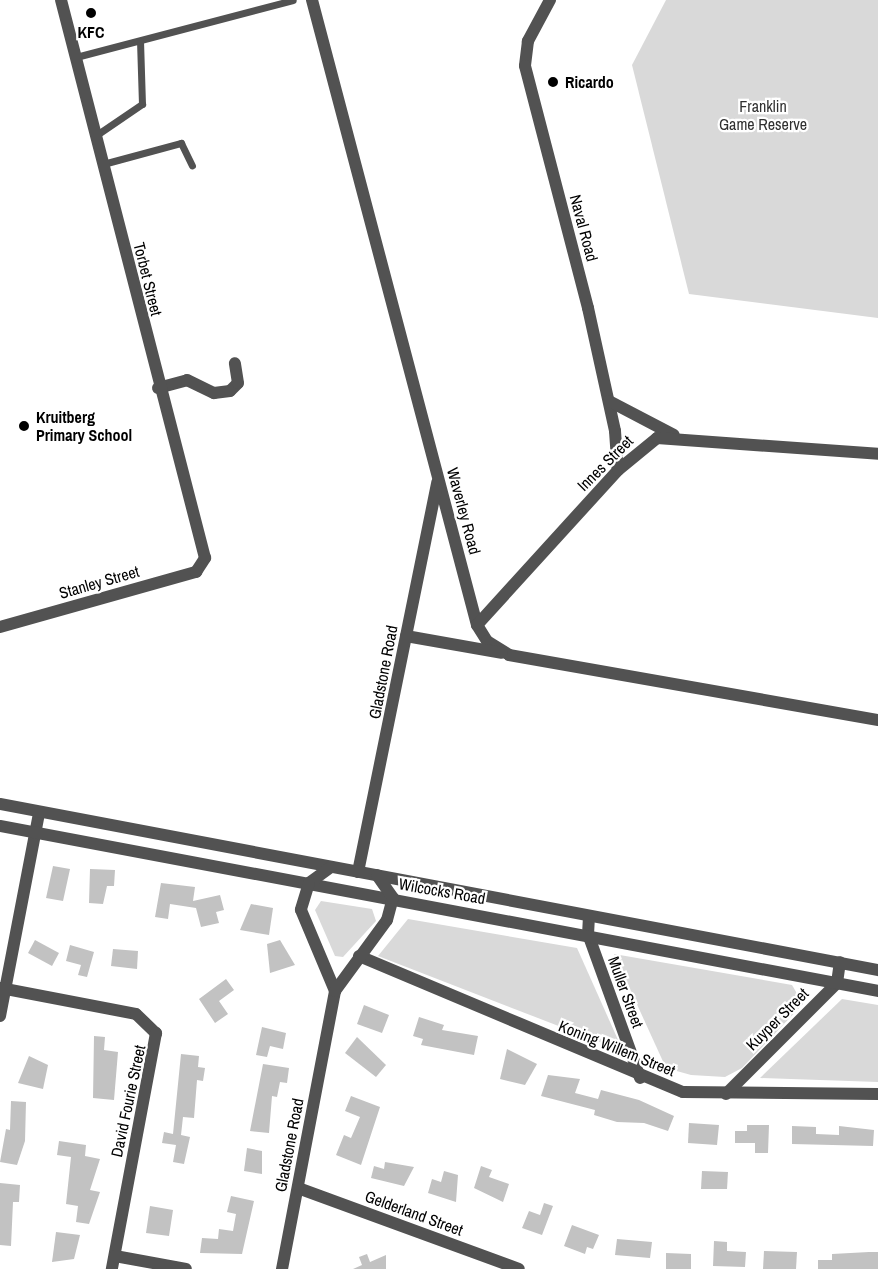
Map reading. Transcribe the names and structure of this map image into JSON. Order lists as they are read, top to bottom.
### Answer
{
  "streets": {
    "street": [
      "Naval Road",
      "Torbet Street",
      "Innes Street",
      "Waverley Road",
      "Stanley Street",
      "Gladstone Road",
      "Wilcocks Road",
      "Muller Street",
      "Kuyper Street",
      "Koning Willem Street",
      "David Fourie Street",
      "Gelderland Street"
    ]
  },
  "crossings": [
    ["Naval Road", "Innes Street"],
    ["Torbet Street", "Stanley Street"],
    ["Innes Street", "Waverley Road"],
    ["Waverley Road", "Gladstone Road"],
    ["Gladstone Road", "Wilcocks Road"],
    ["Gladstone Road", "Koning Willem Street"],
    ["Gladstone Road", "Gelderland Street"],
    ["Wilcocks Road", "Muller Street"],
    ["Wilcocks Road", "Kuyper Street"],
    ["Muller Street", "Koning Willem Street"],
    ["Kuyper Street", "Koning Willem Street"]
  ],
  "parks": ["Franklin Game Reserve"],
  "places": ["KFC", "Ricardo", "Kruitberg Primary School"]
}
